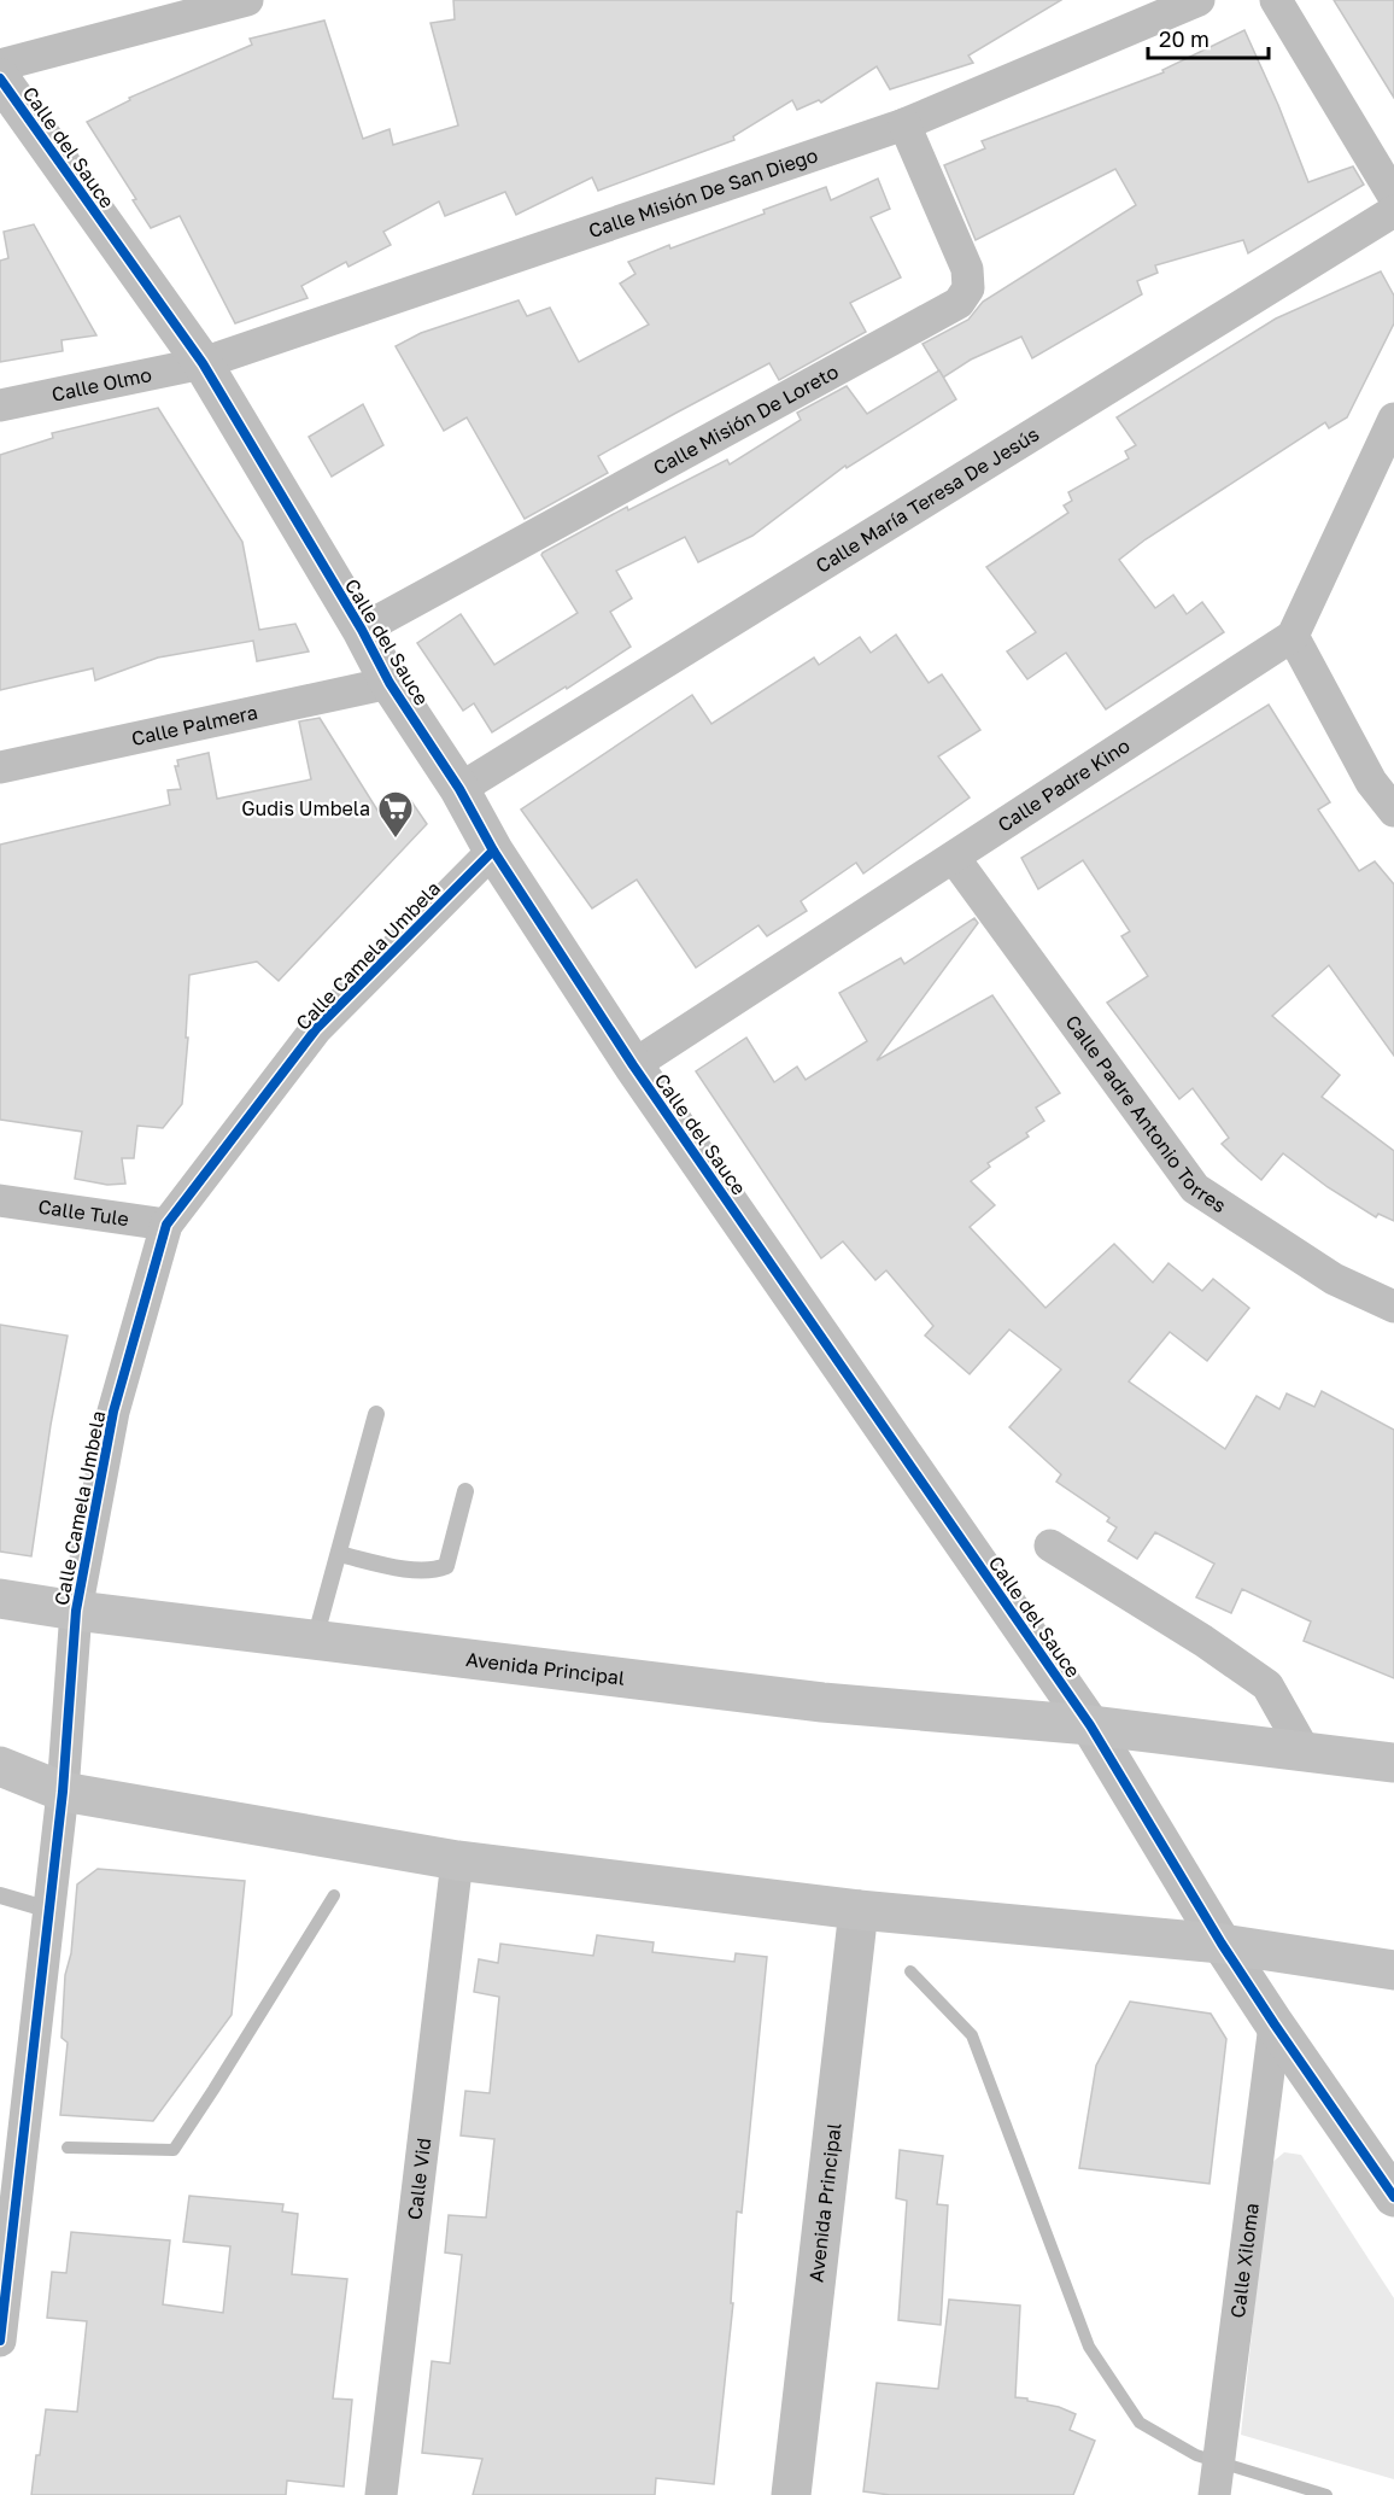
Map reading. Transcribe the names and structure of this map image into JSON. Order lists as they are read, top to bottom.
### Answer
{
  "streets": {
    "main road": ["Avenida Principal"],
    "street": [
      "Calle del Sauce",
      "Calle Misión De San Diego",
      "Calle Olmo",
      "Calle Misión De Loreto",
      "Calle María Teresa De Jesús",
      "Calle Palmera",
      "Calle Padre Kino",
      "Calle Camela Umbela",
      "Calle Padre Antonio Torres",
      "Calle Tule",
      "Calle Vid",
      "Calle Xiloma"
    ]
  },
  "crossings": [
    ["Calle del Sauce", "Calle Misión De San Diego"],
    ["Calle del Sauce", "Calle Olmo"],
    ["Calle del Sauce", "Calle Misión De Loreto"],
    ["Calle del Sauce", "Calle María Teresa De Jesús"],
    ["Calle del Sauce", "Calle Palmera"],
    ["Calle del Sauce", "Calle Padre Kino"],
    ["Calle del Sauce", "Calle Camela Umbela"],
    ["Calle del Sauce", "Avenida Principal"],
    ["Calle del Sauce", "Calle Xiloma"],
    ["Calle Misión De San Diego", "Calle Olmo"],
    ["Calle Misión De San Diego", "Calle Misión De Loreto"],
    ["Calle Padre Kino", "Calle Padre Antonio Torres"],
    ["Calle Camela Umbela", "Calle Tule"],
    ["Calle Camela Umbela", "Avenida Principal"]
  ],
  "places": {
    "supermarket": ["Gudis Umbela"]
  },
  "scale_bar": "20 m"
}
